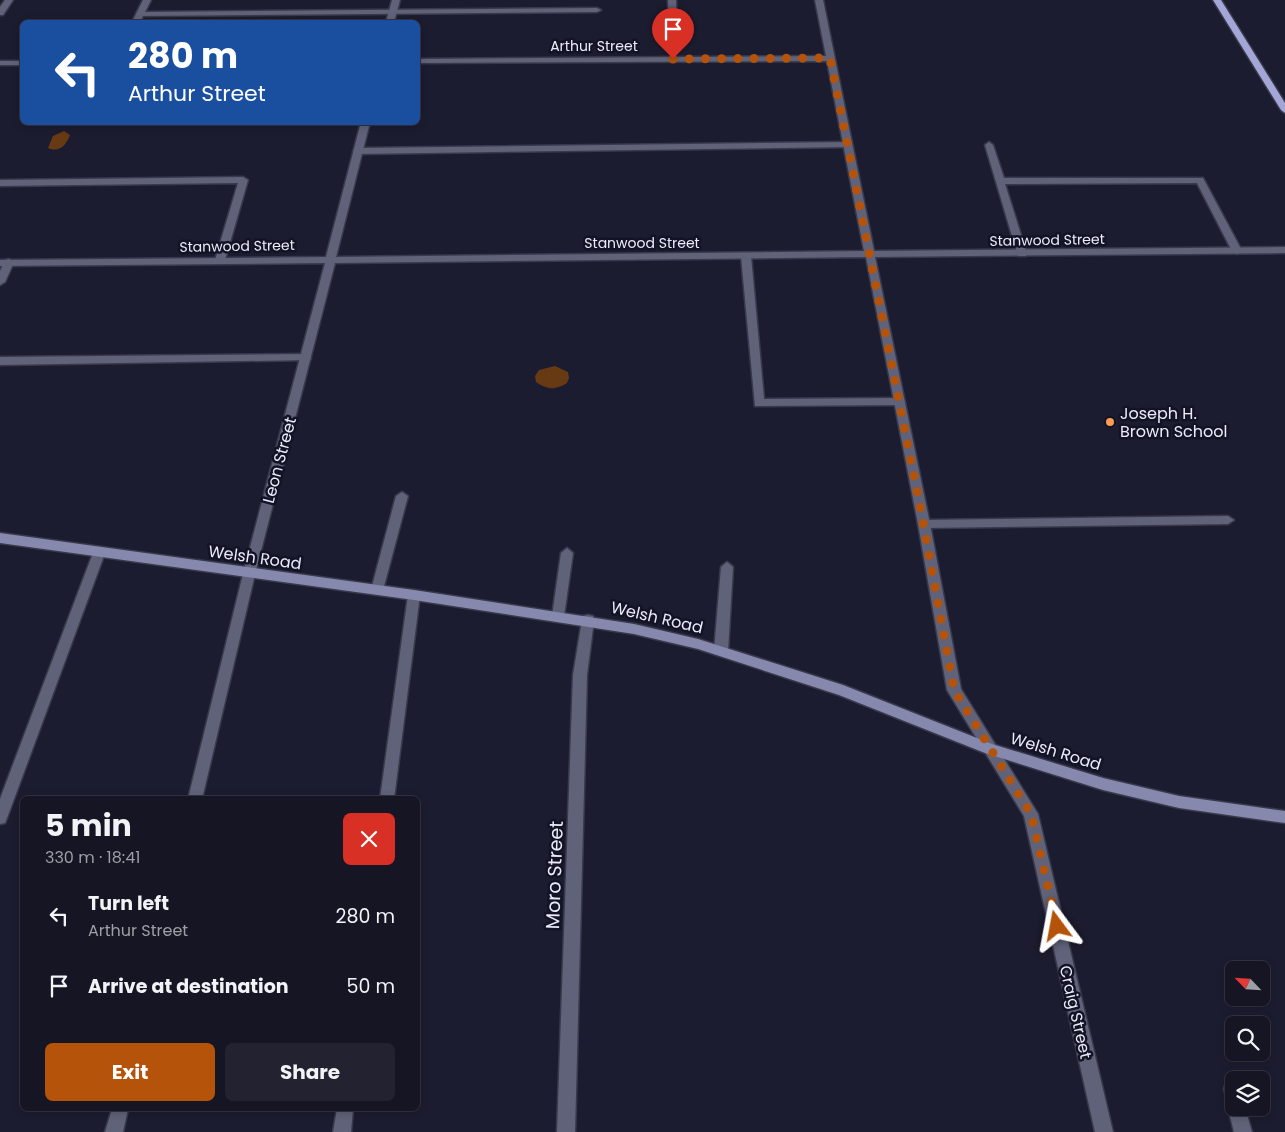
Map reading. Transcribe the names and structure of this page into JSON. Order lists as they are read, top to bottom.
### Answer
{
  "streets": {
    "street": [
      "Arthur Street",
      "Stanwood Street",
      "Leon Street",
      "Welsh Road",
      "Moro Street",
      "Craig Street"
    ]
  },
  "crossings": [
    ["Arthur Street", "Craig Street"],
    ["Stanwood Street", "Leon Street"],
    ["Stanwood Street", "Craig Street"],
    ["Leon Street", "Welsh Road"],
    ["Welsh Road", "Moro Street"],
    ["Welsh Road", "Craig Street"]
  ],
  "places": ["Joseph H. Brown School"],
  "north": "top left",
  "page": {
    "turn": ["280 m", "Arthur Street"],
    "heading": ["5 min", "330 m · 18:41"],
    "list": [
      {
        "name": "Turn left",
        "note": "Arthur Street",
        "value": "280 m"
      },
      {
        "name": "Arrive at destination",
        "value": "50 m"
      }
    ],
    "buttons": ["Exit", "Share"]
  }
}
